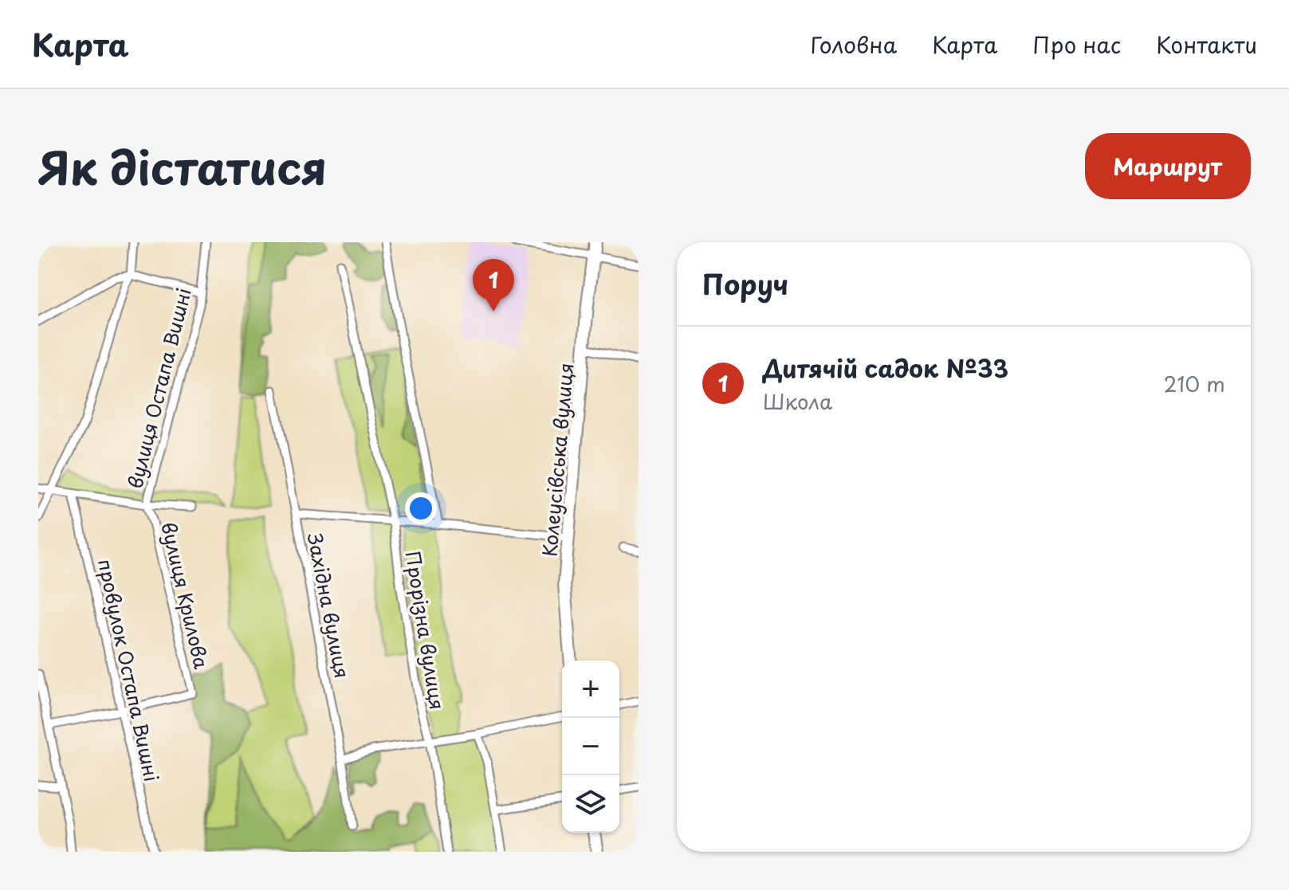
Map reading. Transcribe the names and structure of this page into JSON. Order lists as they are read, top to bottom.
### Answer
{
  "streets": {
    "street": [
      "вулиця Остапа Вишні",
      "Колеусівська вулиця",
      "вулиця Крилова",
      "Західна вулиця",
      "Прорізна вулиця",
      "провулок Остапа Вишні"
    ]
  },
  "crossings": [
    ["вулиця Остапа Вишні", "вулиця Крилова"],
    ["вулиця Крилова", "провулок Остапа Вишні"]
  ],
  "page": {
    "header": "Карта",
    "nav": [
      "Головна",
      "Карта",
      "Про нас",
      "Контакти"
    ],
    "title": "Як дістатися",
    "buttons": "Маршрут",
    "heading": "Поруч",
    "pins": "1",
    "list": [
      {
        "mark": "1",
        "name": "Дитячій садок №33",
        "note": "Школа",
        "value": "210 m"
      }
    ],
    "map_buttons": ["+", "−"]
  }
}
